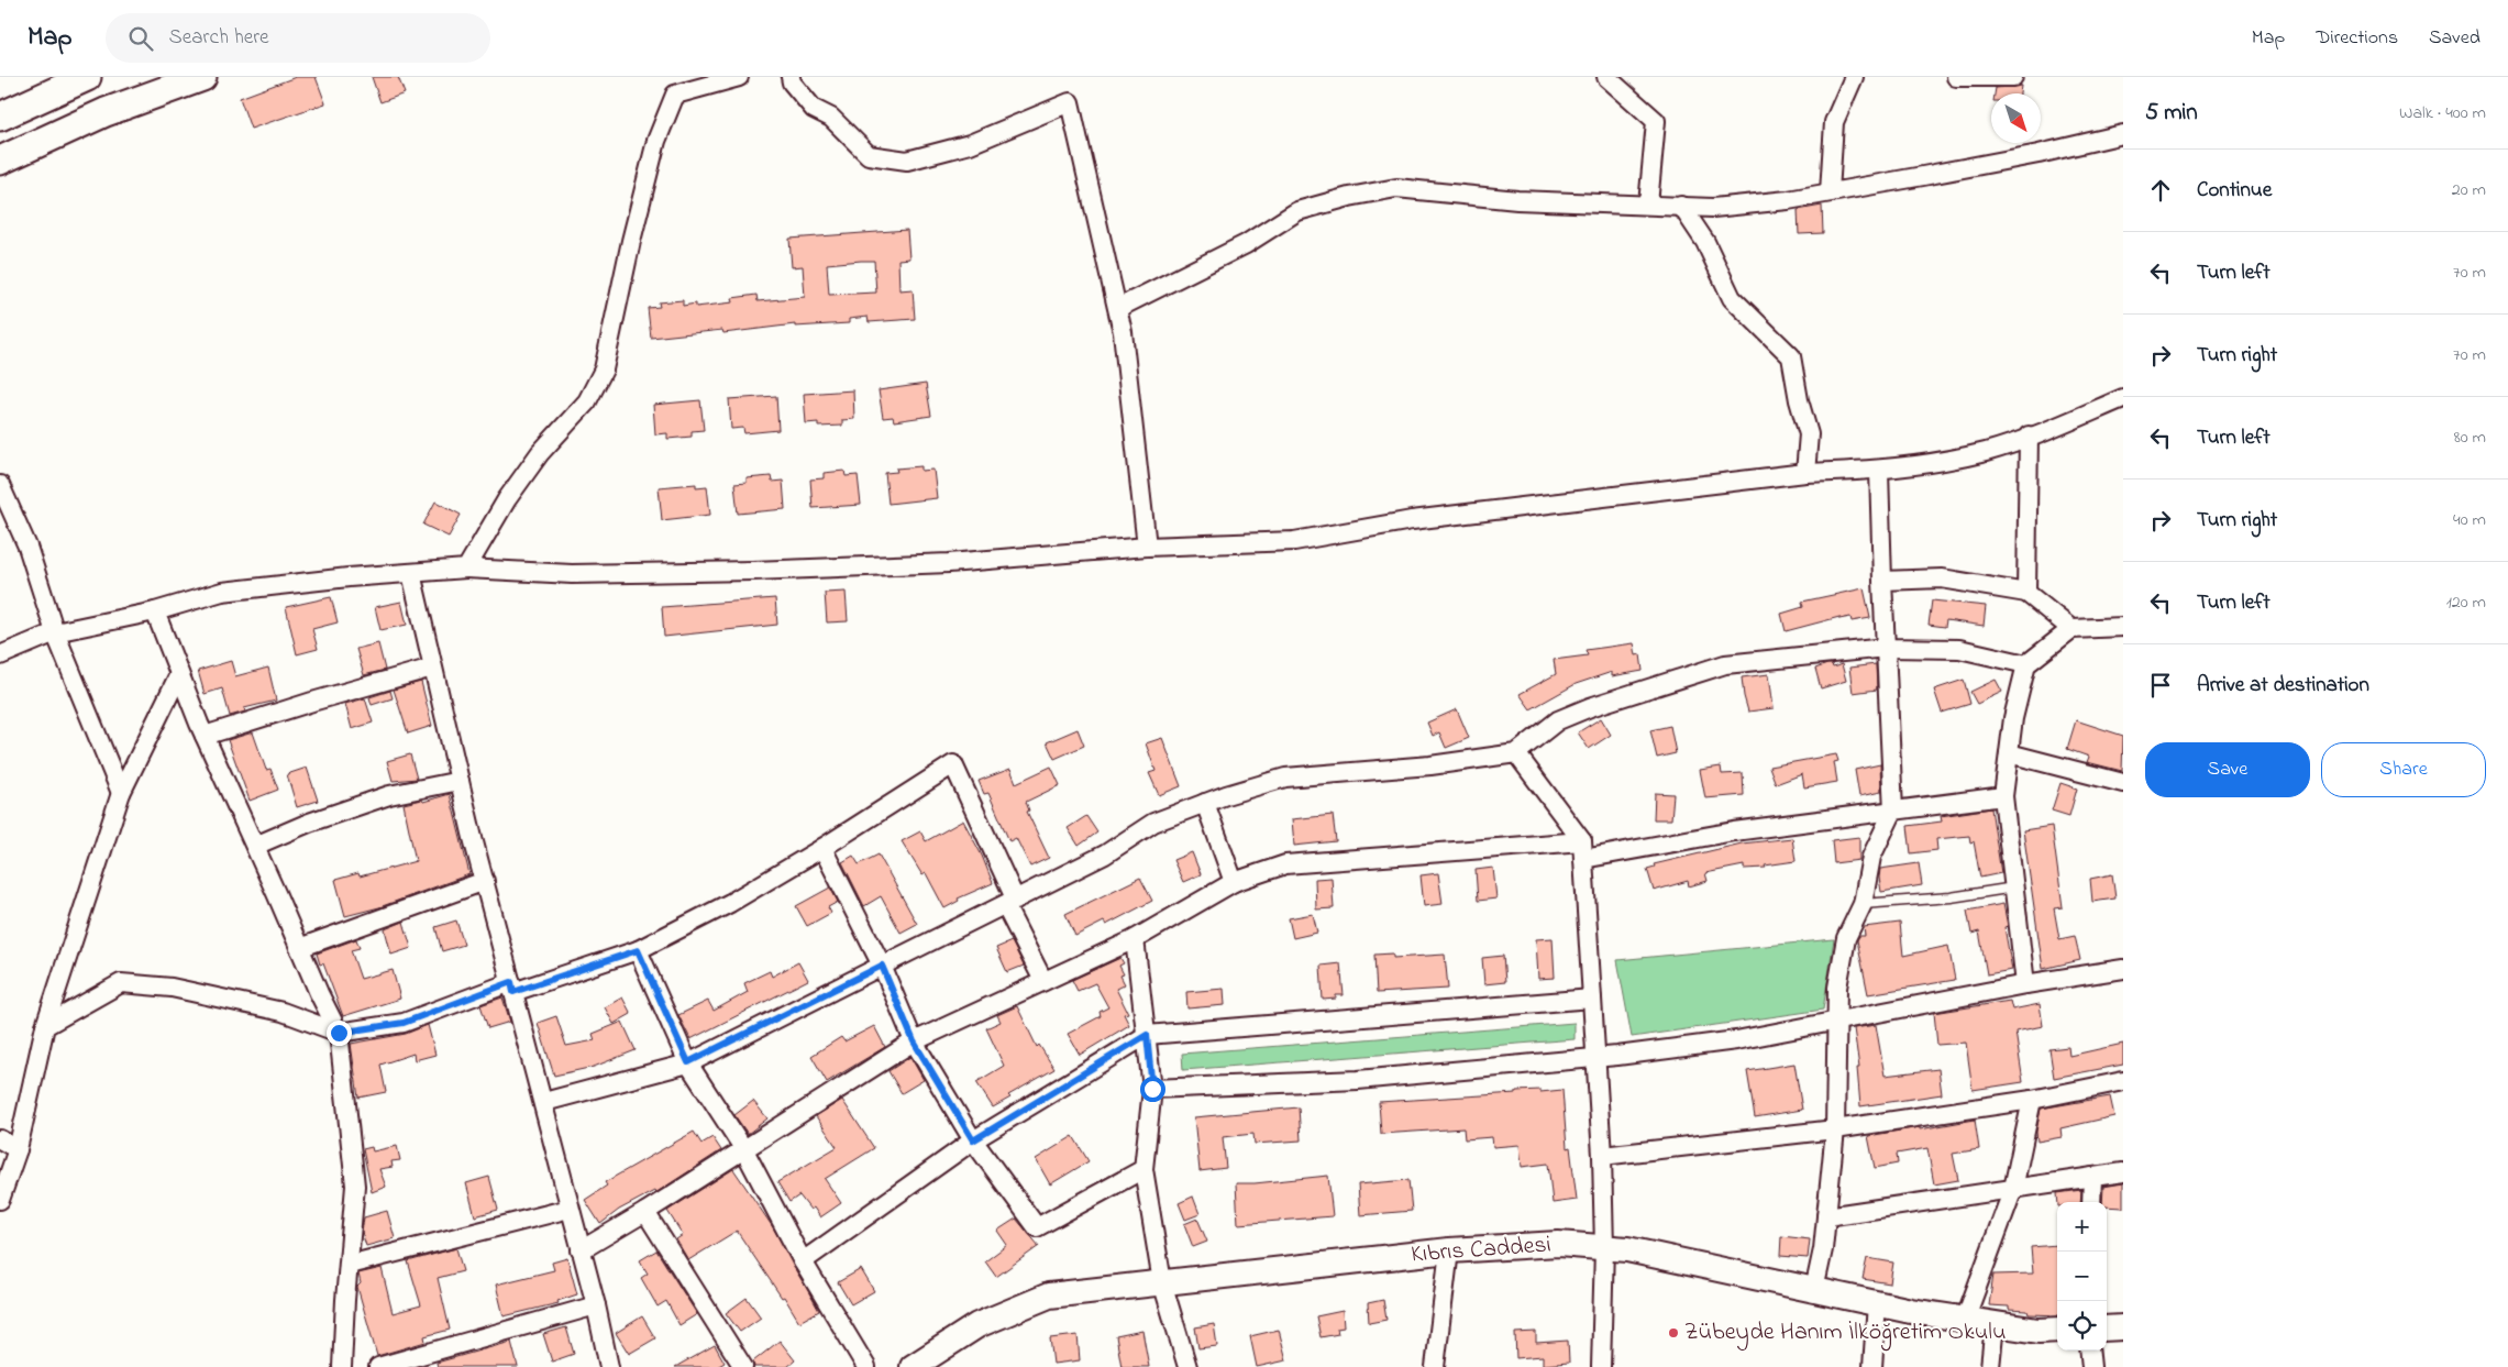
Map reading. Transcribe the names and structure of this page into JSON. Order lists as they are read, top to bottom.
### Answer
{
  "streets": {
    "main road": ["Kıbrıs Caddesi"]
  },
  "places": ["Zübeyde Hanım İlköğretim Okulu"],
  "north": "bottom right",
  "page": {
    "header": "Map",
    "search": "Search here",
    "nav": ["Map", "Directions", "Saved"],
    "heading": ["5 min", "Walk · 400 m"],
    "list": [
      ["Continue", "20 m"],
      ["Turn left", "70 m"],
      ["Turn right", "70 m"],
      ["Turn left", "80 m"],
      ["Turn right", "40 m"],
      ["Turn left", "120 m"],
      "Arrive at destination"
    ],
    "buttons": ["Save", "Share"],
    "map_buttons": ["+", "−"]
  }
}
